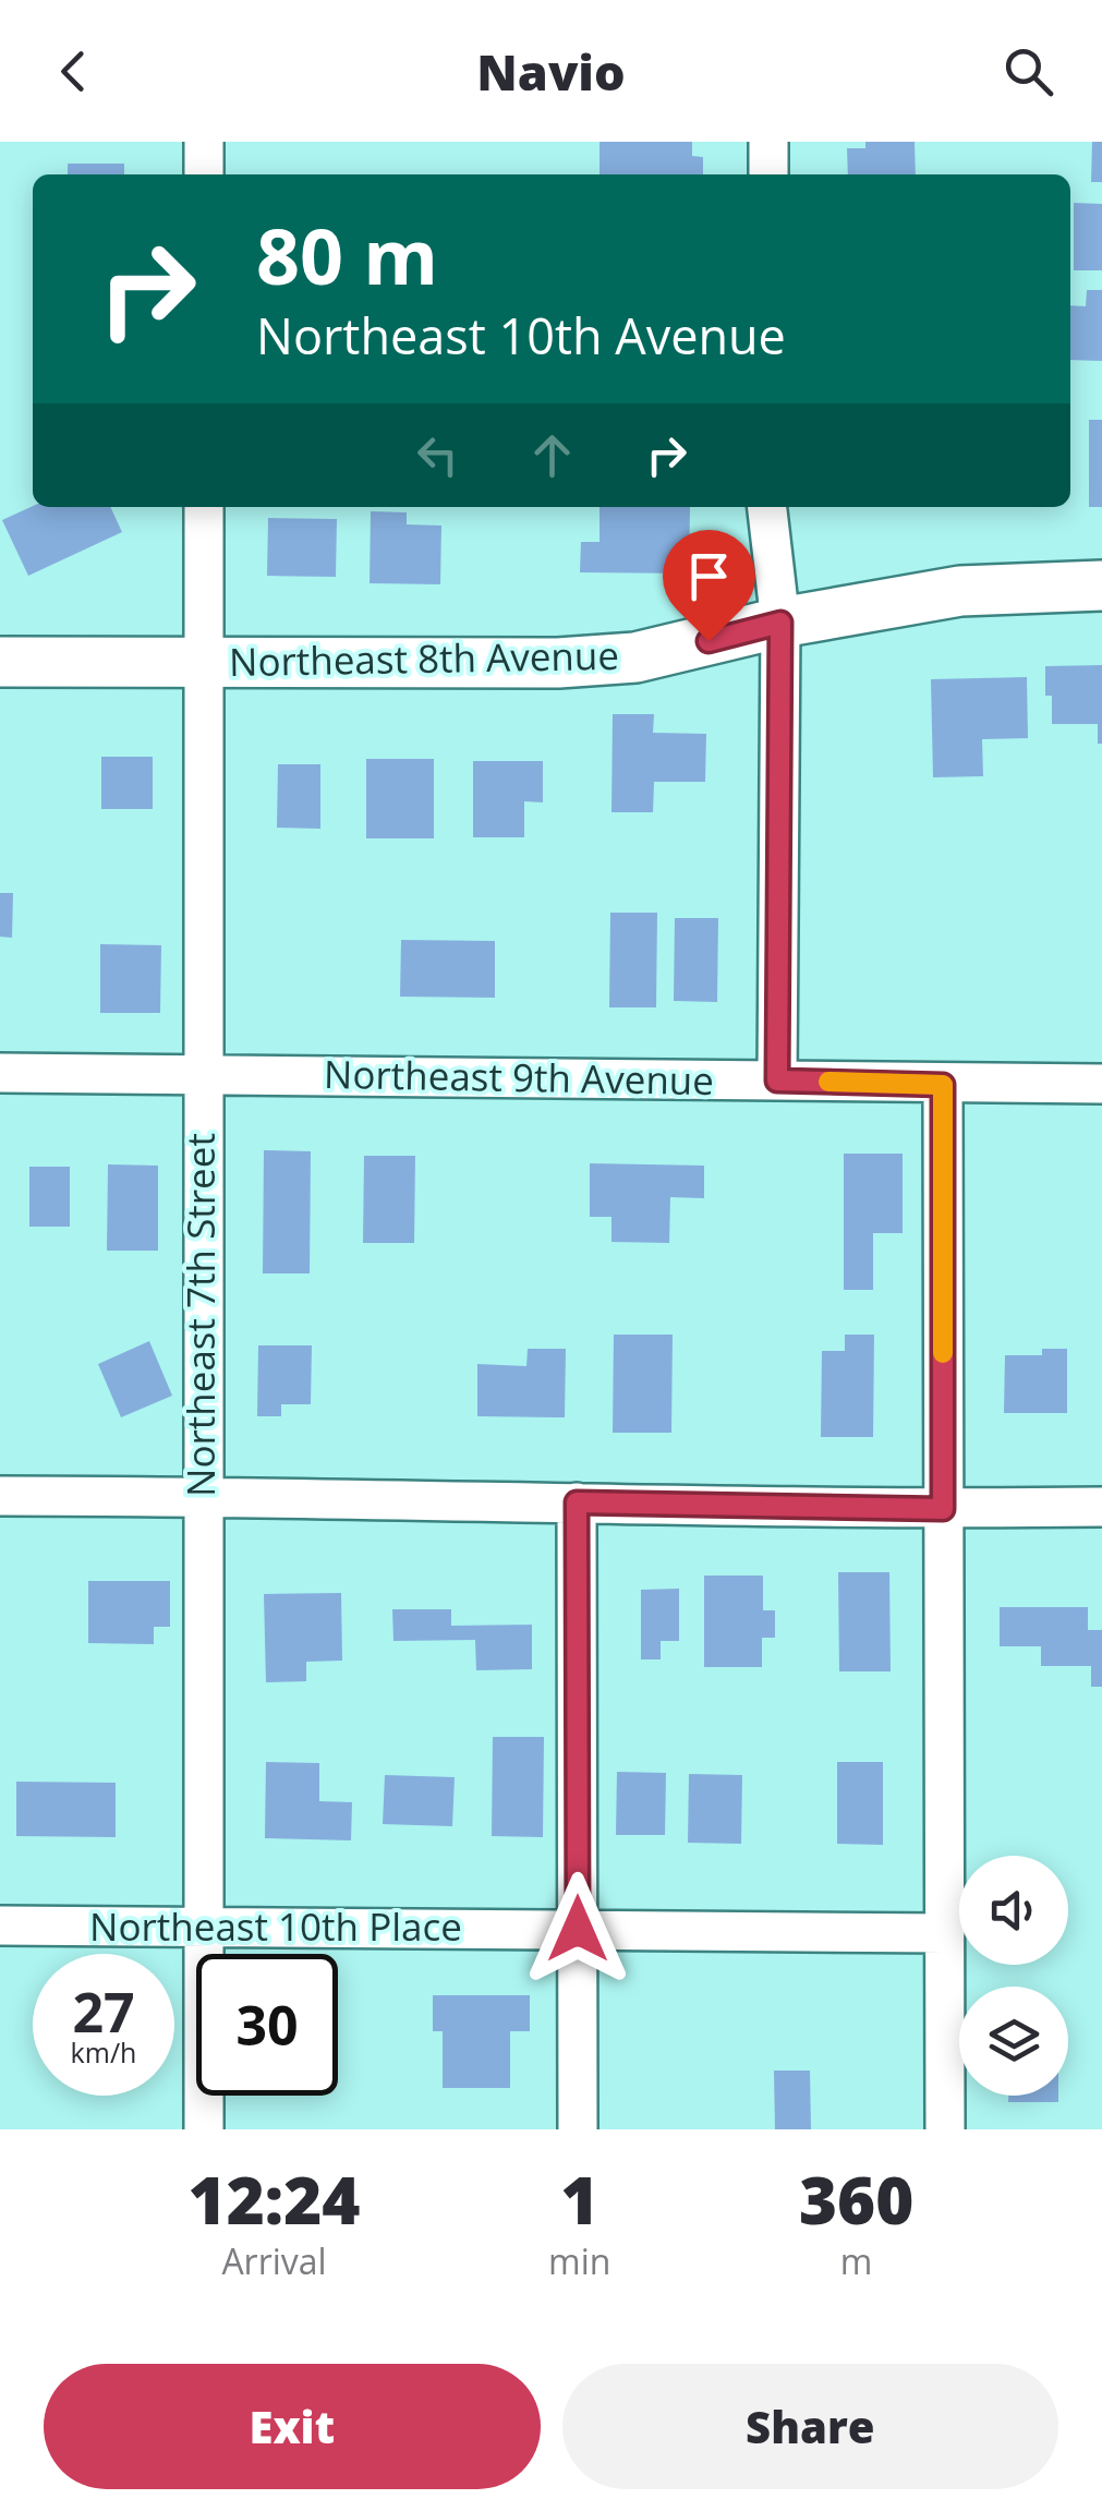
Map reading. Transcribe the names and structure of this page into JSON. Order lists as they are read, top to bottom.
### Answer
{
  "streets": {
    "street": [
      "Northeast 8th Avenue",
      "Northeast 9th Avenue",
      "Northeast 7th Street",
      "Northeast 10th Place"
    ]
  },
  "crossings": [
    ["Northeast 8th Avenue", "Northeast 7th Street"],
    ["Northeast 9th Avenue", "Northeast 7th Street"],
    ["Northeast 7th Street", "Northeast 10th Place"]
  ],
  "page": {
    "header": "Navio",
    "turn": ["80 m", "Northeast 10th Avenue"],
    "speed": "27 km/h",
    "limit": "30",
    "eta": [
      "12:24",
      "Arrival",
      "1",
      "min",
      "360",
      "m"
    ],
    "buttons": ["Exit", "Share"]
  }
}
